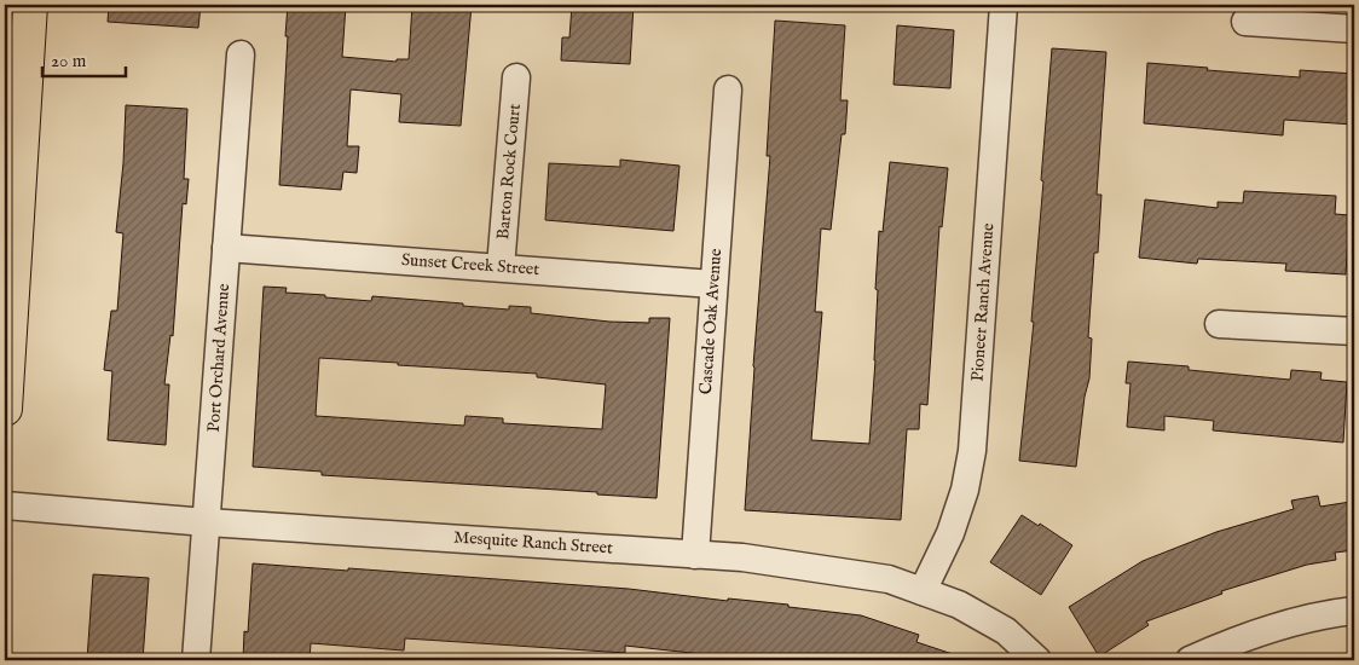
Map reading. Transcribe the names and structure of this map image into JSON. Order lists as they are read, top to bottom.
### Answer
{
  "streets": {
    "street": [
      "Barton Rock Court",
      "Sunset Creek Street",
      "Pioneer Ranch Avenue",
      "Cascade Oak Avenue",
      "Port Orchard Avenue",
      "Mesquite Ranch Street"
    ]
  },
  "crossings": [
    ["Barton Rock Court", "Sunset Creek Street"],
    ["Sunset Creek Street", "Cascade Oak Avenue"],
    ["Sunset Creek Street", "Port Orchard Avenue"],
    ["Pioneer Ranch Avenue", "Mesquite Ranch Street"],
    ["Cascade Oak Avenue", "Mesquite Ranch Street"],
    ["Port Orchard Avenue", "Mesquite Ranch Street"]
  ],
  "scale_bar": "20 m"
}
